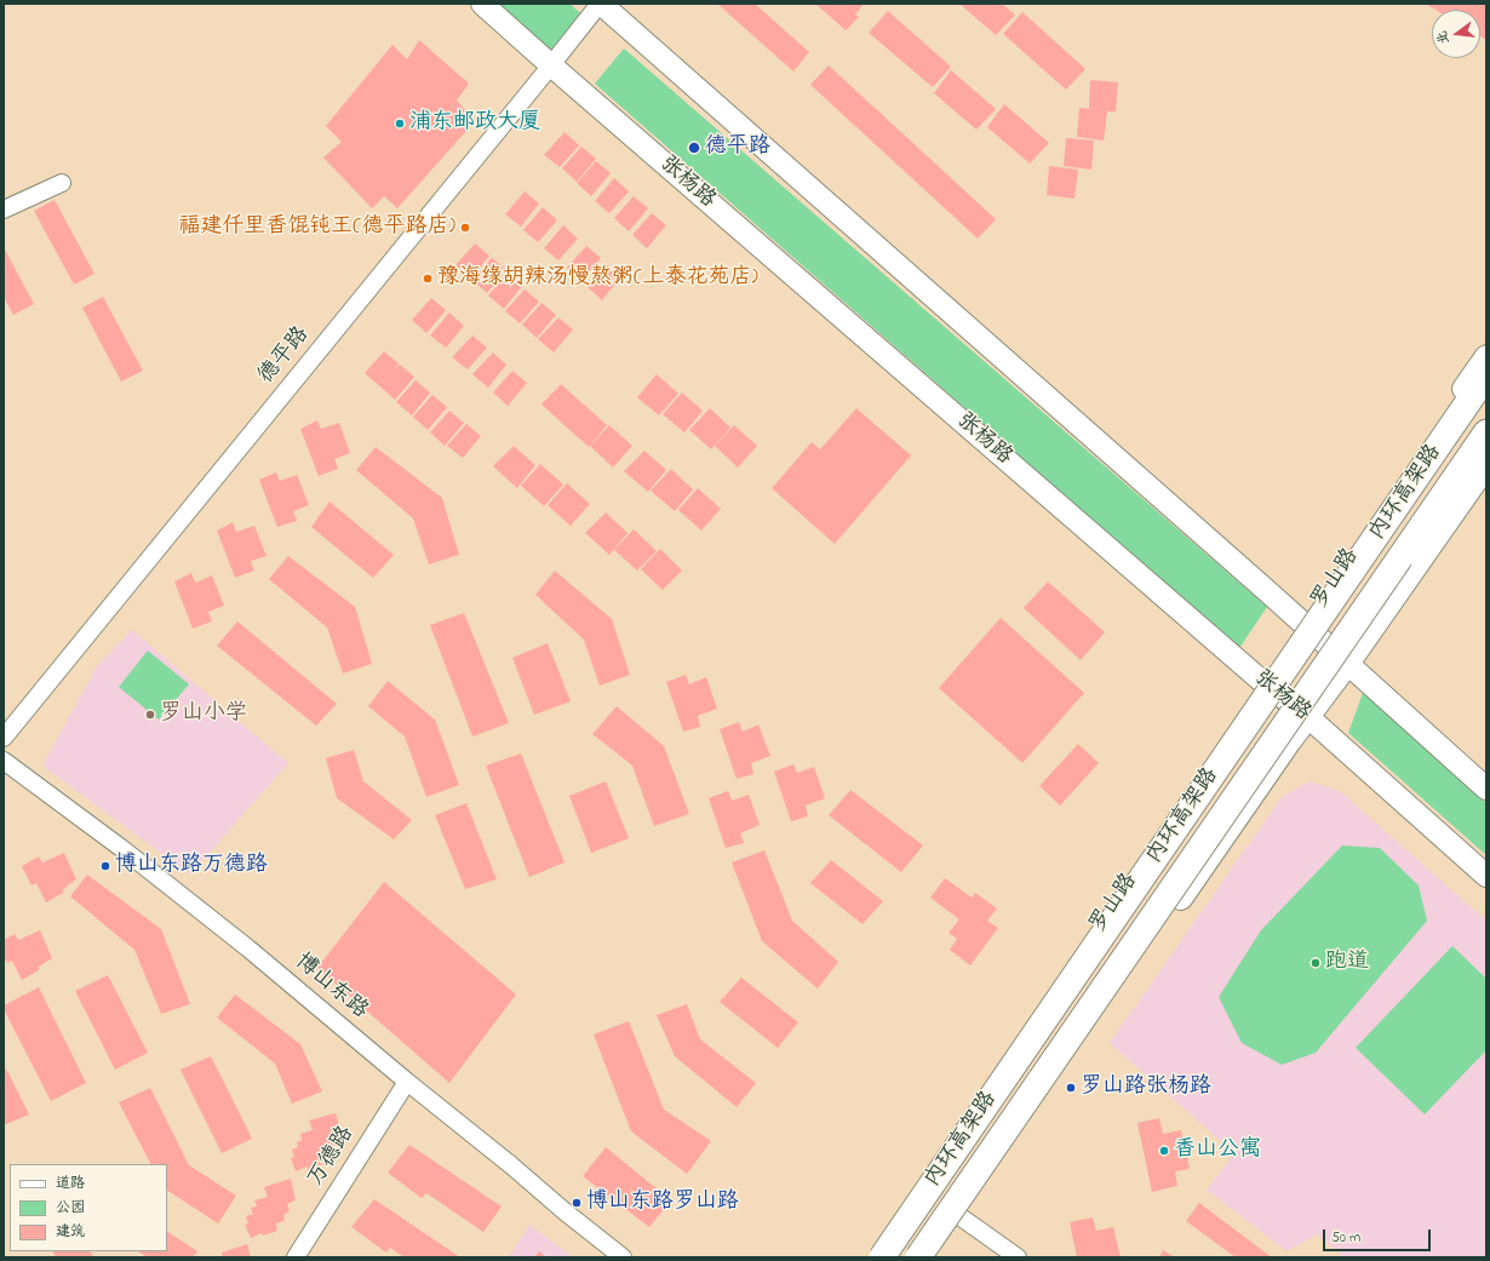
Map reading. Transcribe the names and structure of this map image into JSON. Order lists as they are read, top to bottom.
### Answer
{
  "streets": {
    "highway": ["内环高架路"],
    "main road": ["张杨路", "罗山路"],
    "street": ["德平路", "博山东路", "万德路"]
  },
  "crossings": [
    ["张杨路", "德平路"],
    ["张杨路", "罗山路"],
    ["博山东路", "万德路"]
  ],
  "places": [
    "浦东邮政大厦",
    "德平路",
    "福建仟里香馄钝王(德平路店)",
    "豫海缘胡辣汤慢熬粥(上泰花苑店)",
    "罗山小学",
    "博山东路万德路",
    "跑道",
    "罗山路张杨路",
    "香山公寓",
    "博山东路罗山路"
  ],
  "legend": ["道路", "公园", "建筑"],
  "scale_bar": "50 m",
  "north": "left"
}
